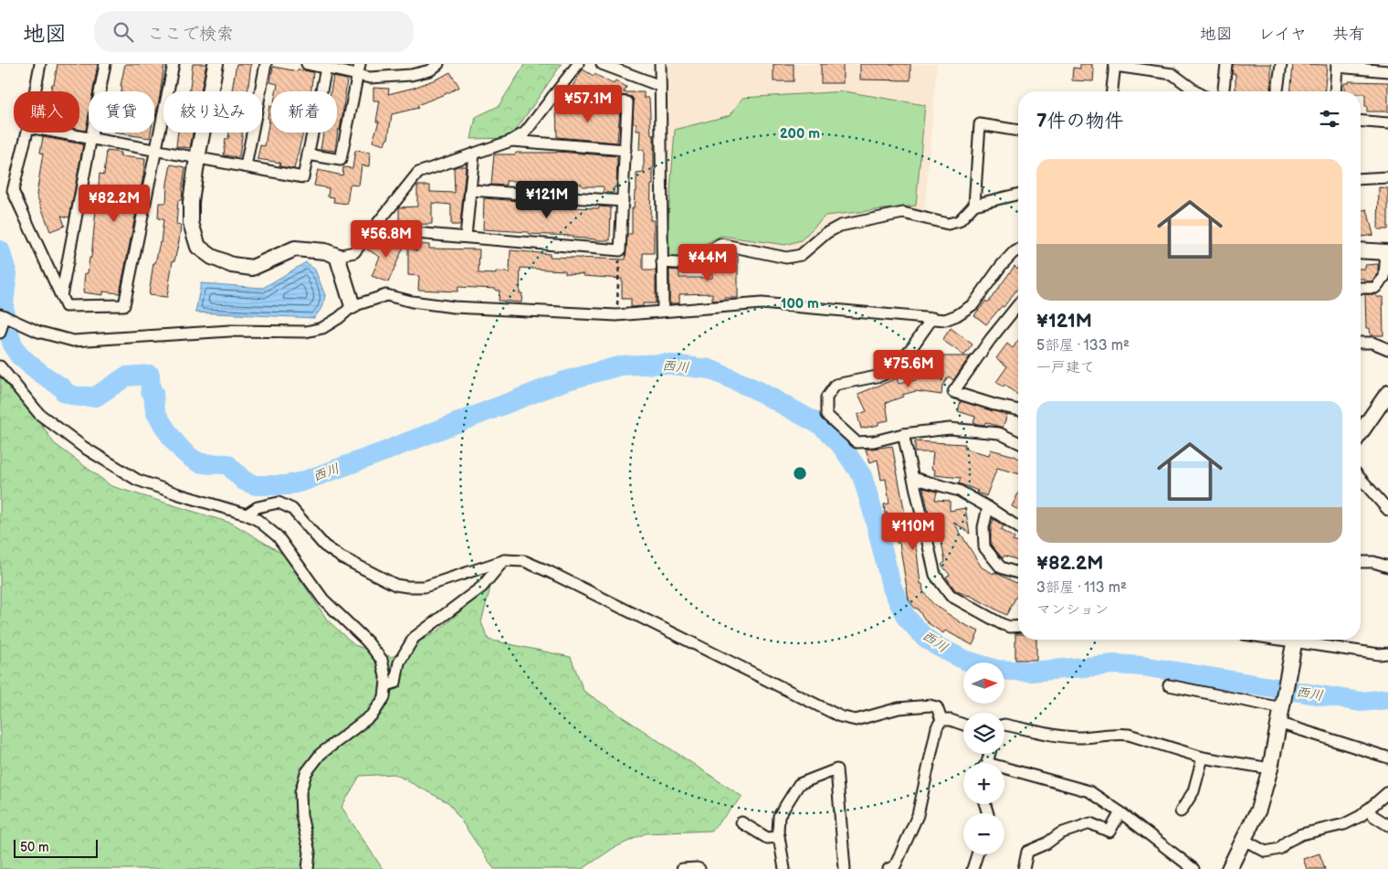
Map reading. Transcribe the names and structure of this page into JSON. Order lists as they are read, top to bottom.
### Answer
{
  "water": ["西川"],
  "scale_bar": "50 m",
  "north": "right",
  "page": {
    "header": "地図",
    "search": "ここで検索",
    "nav": ["地図", "レイヤ", "共有"],
    "price": [
      "¥57.1M",
      "¥121M",
      "¥82.2M",
      "¥56.8M",
      "¥44M",
      "¥75.6M",
      "¥110M"
    ],
    "chip": [
      "購入",
      "賃貸",
      "絞り込み",
      "新着"
    ],
    "heading": "7件の物件",
    "list": [
      {
        "name": "¥121M",
        "note": "5部屋 · 133 m² · 一戸建て"
      },
      {
        "name": "¥82.2M",
        "note": "3部屋 · 113 m² · マンション"
      }
    ],
    "map_buttons": ["+", "−"],
    "scale": "50 m"
  },
  "rings": ["200 m", "100 m"]
}
